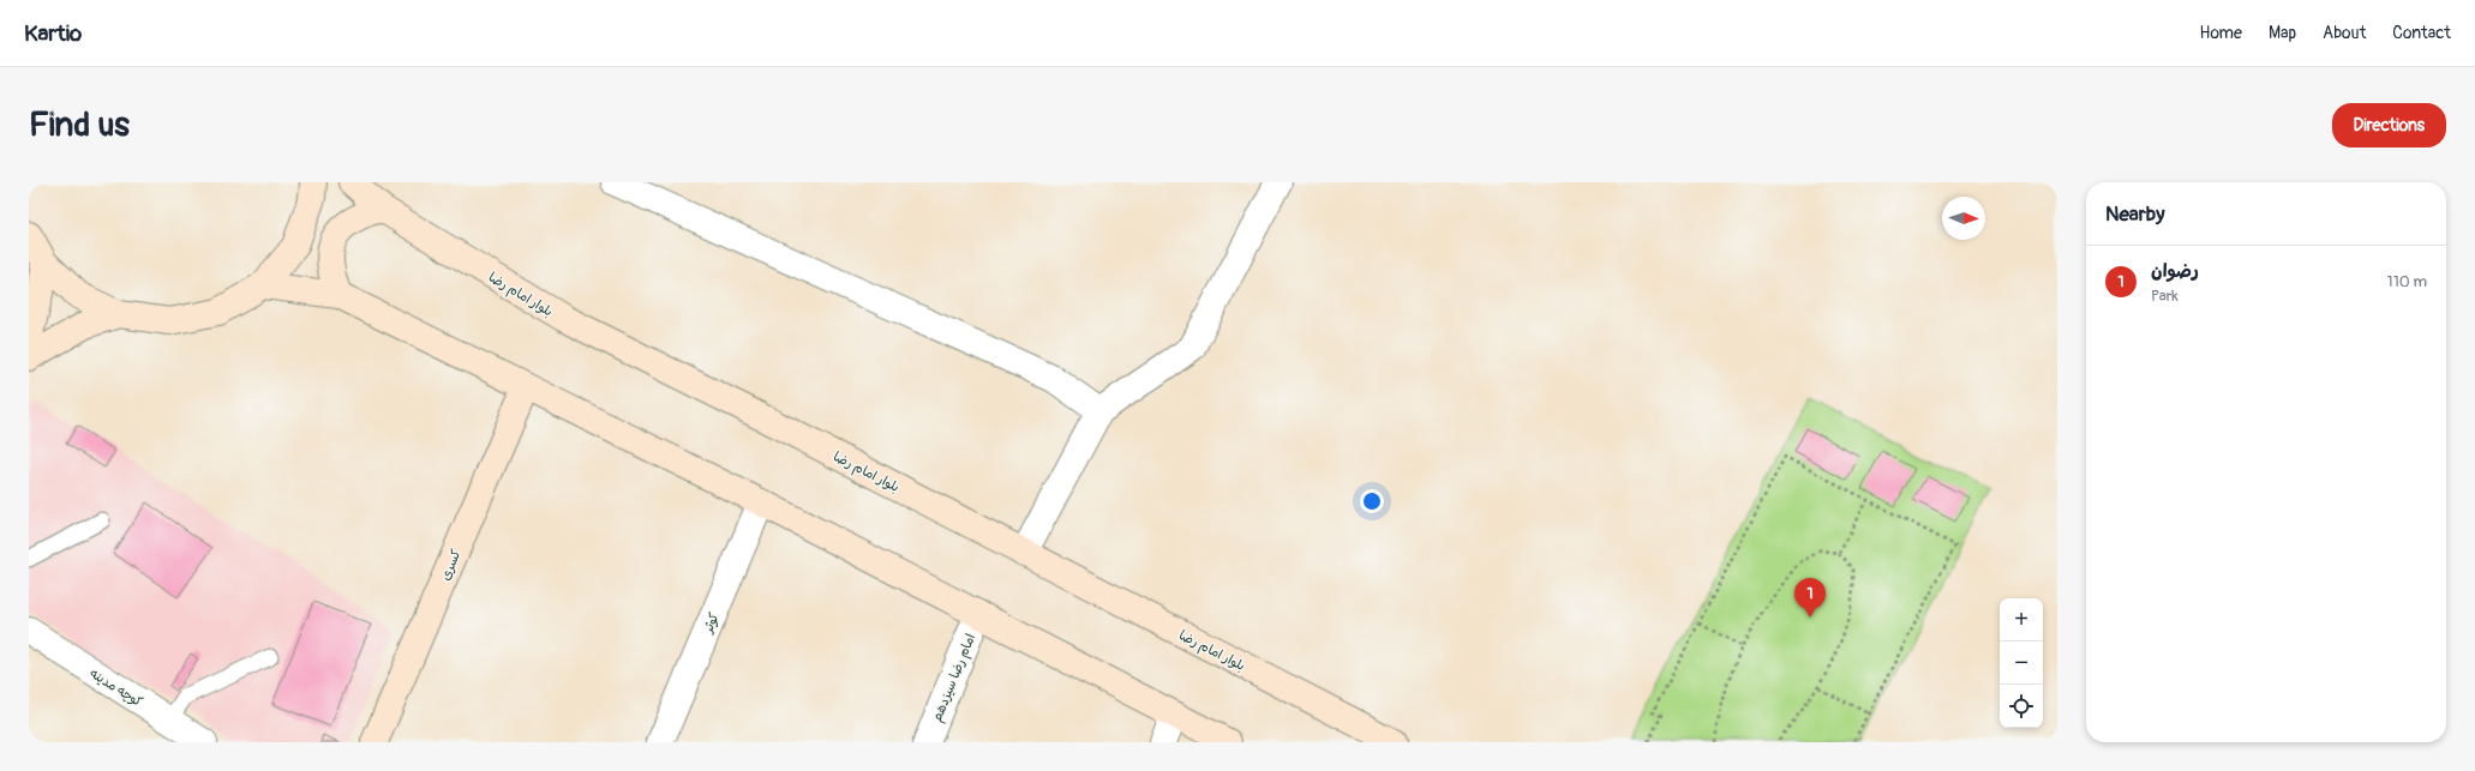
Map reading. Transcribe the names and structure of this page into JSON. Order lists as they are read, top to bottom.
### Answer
{
  "streets": {
    "main road": ["بلوار امام رضا", "کسری"],
    "street": ["کوثر", "امام رضا سیزدهم", "کوچه مدینه"]
  },
  "north": "right",
  "page": {
    "header": "Kartio",
    "nav": [
      "Home",
      "Map",
      "About",
      "Contact"
    ],
    "buttons": "Directions",
    "title": "Find us",
    "heading": "Nearby",
    "list": [
      {
        "mark": "1",
        "name": "رضوان",
        "note": "Park",
        "value": "110 m"
      }
    ],
    "pins": "1",
    "map_buttons": ["+", "−"]
  }
}
